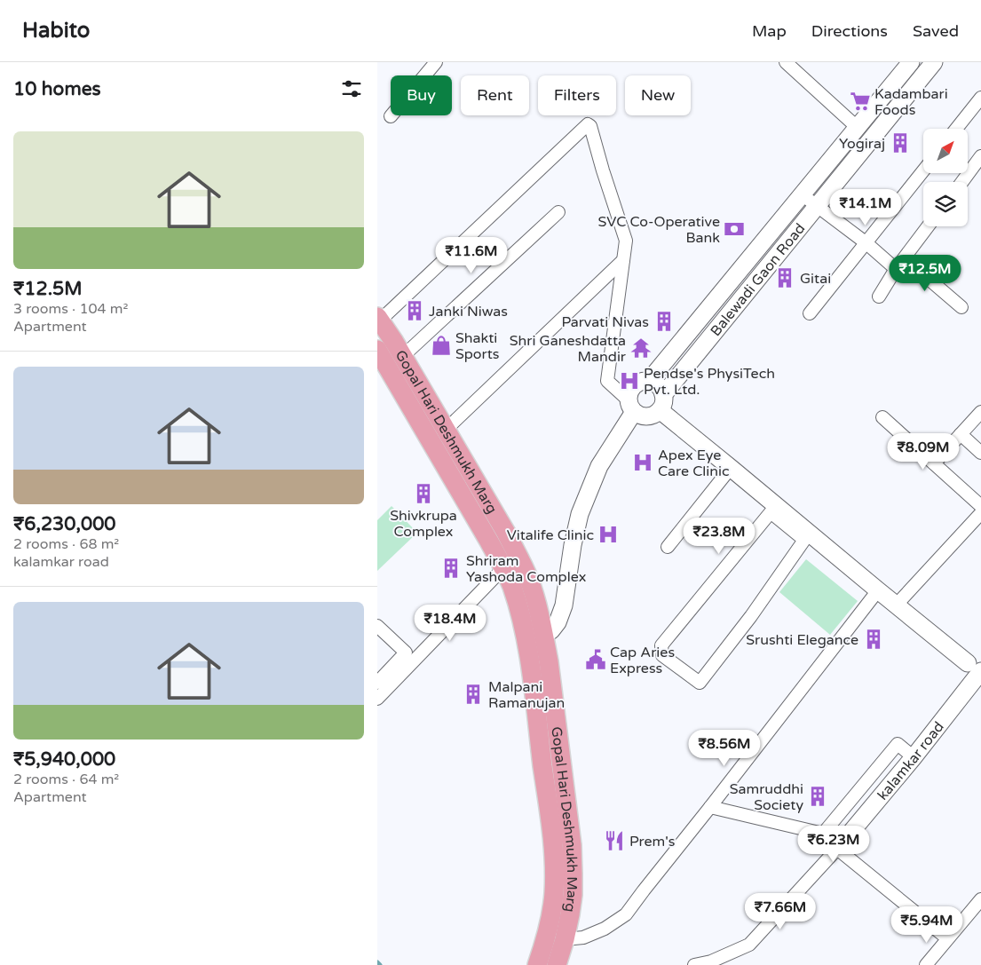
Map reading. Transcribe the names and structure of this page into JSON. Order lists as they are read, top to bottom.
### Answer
{
  "streets": {
    "main road": ["Balewadi Gaon Road", "Gopal Hari Deshmukh Marg", "kalamkar road"]
  },
  "places": {
    "supermarket": ["Kadambari Foods"],
    "building": [
      "Yogiraj",
      "Gitai",
      "Janki Niwas",
      "Parvati Nivas",
      "Shivkrupa Complex",
      "Shriram Yashoda Complex",
      "Srushti Elegance",
      "Malpani Ramanujan",
      "Samruddhi Society"
    ],
    "bank": ["SVC Co-Operative Bank"],
    "shop": ["Shakti Sports"],
    "temple": ["Shri Ganeshdatta Mandir"],
    "hospital": ["Pendse's PhysiTech Pvt. Ltd.", "Apex Eye Care Clinic", "Vitalife Clinic"],
    "public building": ["Cap Aries Express"],
    "restaurant": ["Prem's"]
  },
  "north": "top right",
  "page": {
    "header": "Habito",
    "nav": ["Map", "Directions", "Saved"],
    "heading": "10 homes",
    "chip": [
      "Buy",
      "Rent",
      "Filters",
      "New"
    ],
    "list": [
      {
        "name": "₹12.5M",
        "note": "3 rooms · 104 m² · Apartment"
      },
      {
        "name": "₹6,230,000",
        "note": "2 rooms · 68 m² · kalamkar road"
      },
      {
        "name": "₹5,940,000",
        "note": "2 rooms · 64 m² · Apartment"
      }
    ],
    "price": [
      "₹14.1M",
      "₹11.6M",
      "₹12.5M",
      "₹8.09M",
      "₹23.8M",
      "₹18.4M",
      "₹8.56M",
      "₹6.23M",
      "₹7.66M",
      "₹5.94M"
    ]
  }
}
